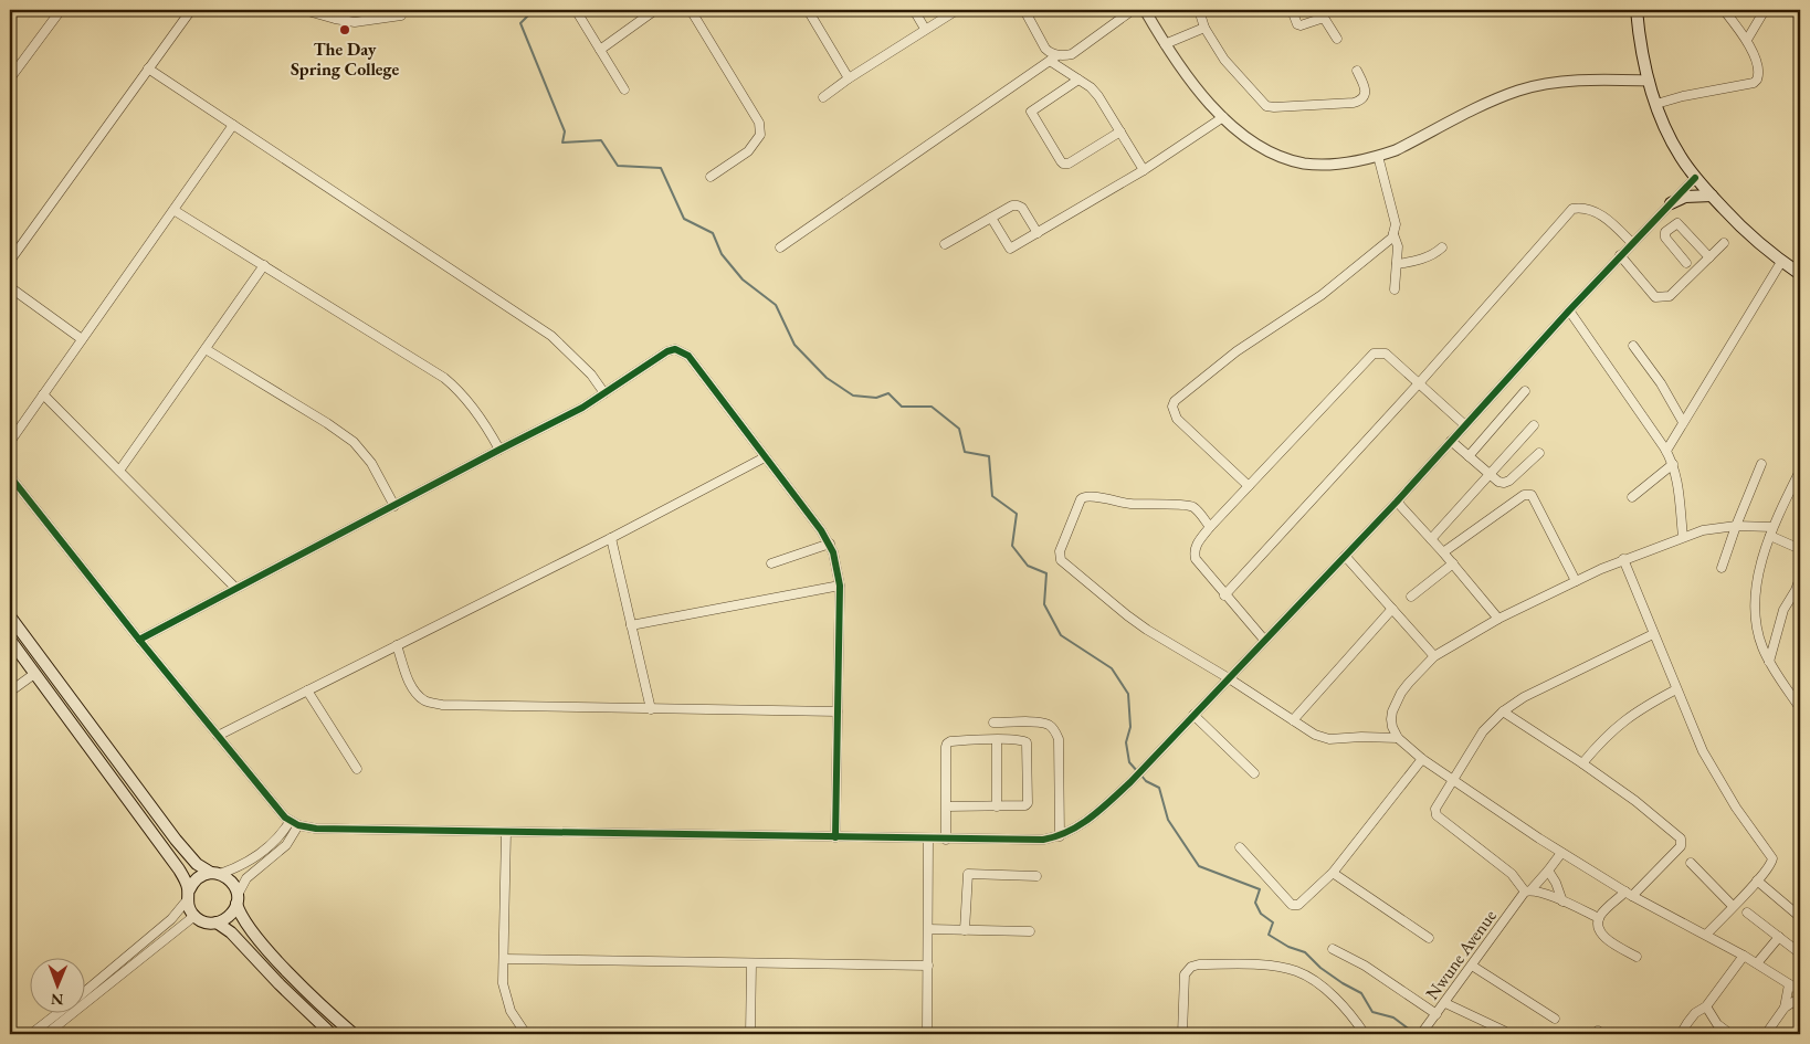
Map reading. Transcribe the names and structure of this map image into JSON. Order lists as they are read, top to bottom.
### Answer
{
  "streets": {
    "street": ["Nwune Avenue"]
  },
  "places": ["The Day Spring College"],
  "north": "bottom"
}
